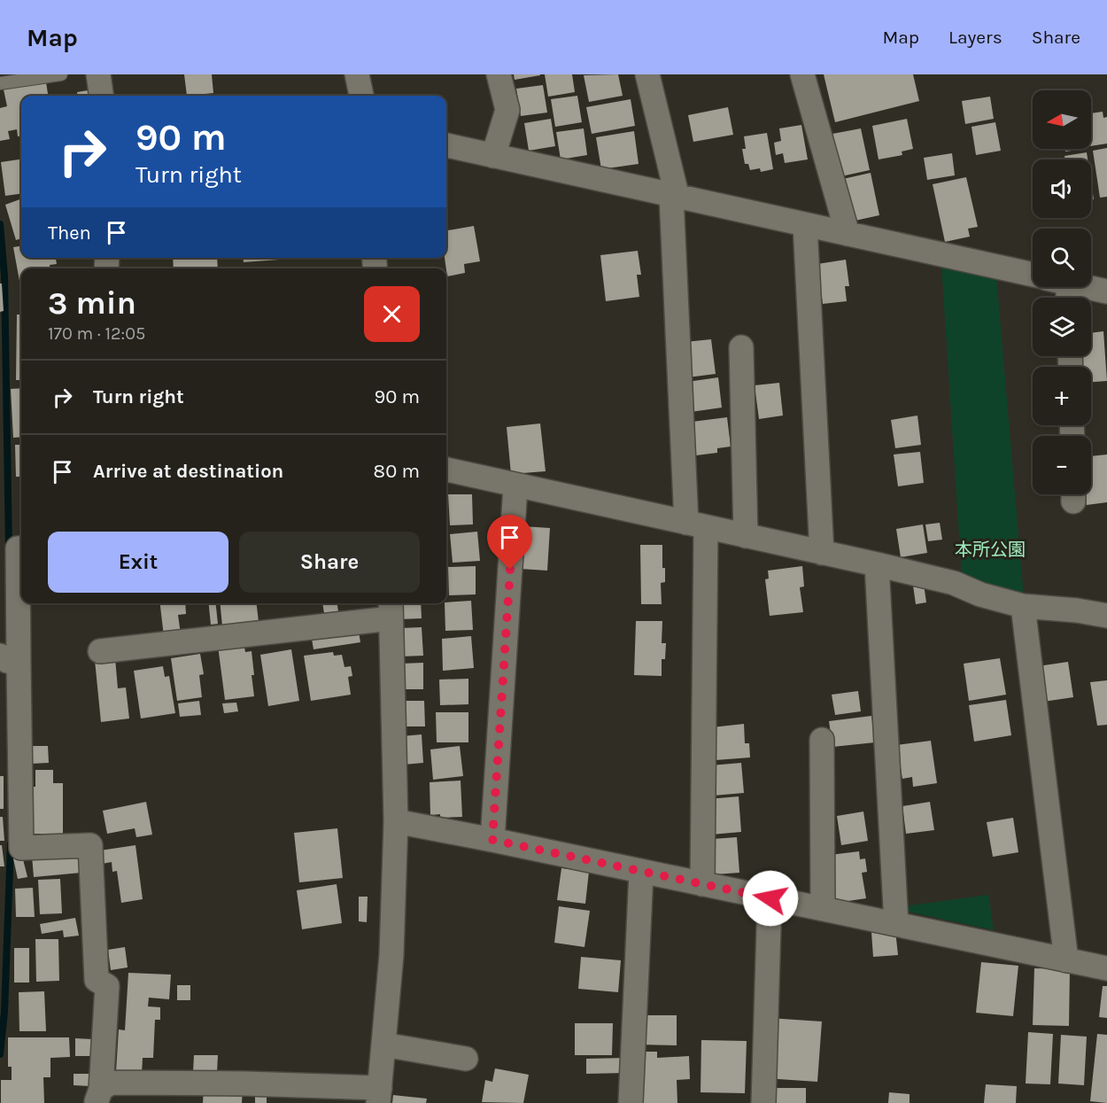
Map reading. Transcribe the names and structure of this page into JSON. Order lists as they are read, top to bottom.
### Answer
{
  "parks": ["本所公園"],
  "north": "left",
  "page": {
    "header": "Map",
    "nav": ["Map", "Layers", "Share"],
    "map_buttons": ["+", "−"],
    "turn": ["90 m", "Turn right"],
    "then": "Then",
    "heading": ["3 min", "170 m · 12:05"],
    "list": [
      {
        "name": "Turn right",
        "value": "90 m"
      },
      {
        "name": "Arrive at destination",
        "value": "80 m"
      }
    ],
    "buttons": ["Exit", "Share"]
  }
}
